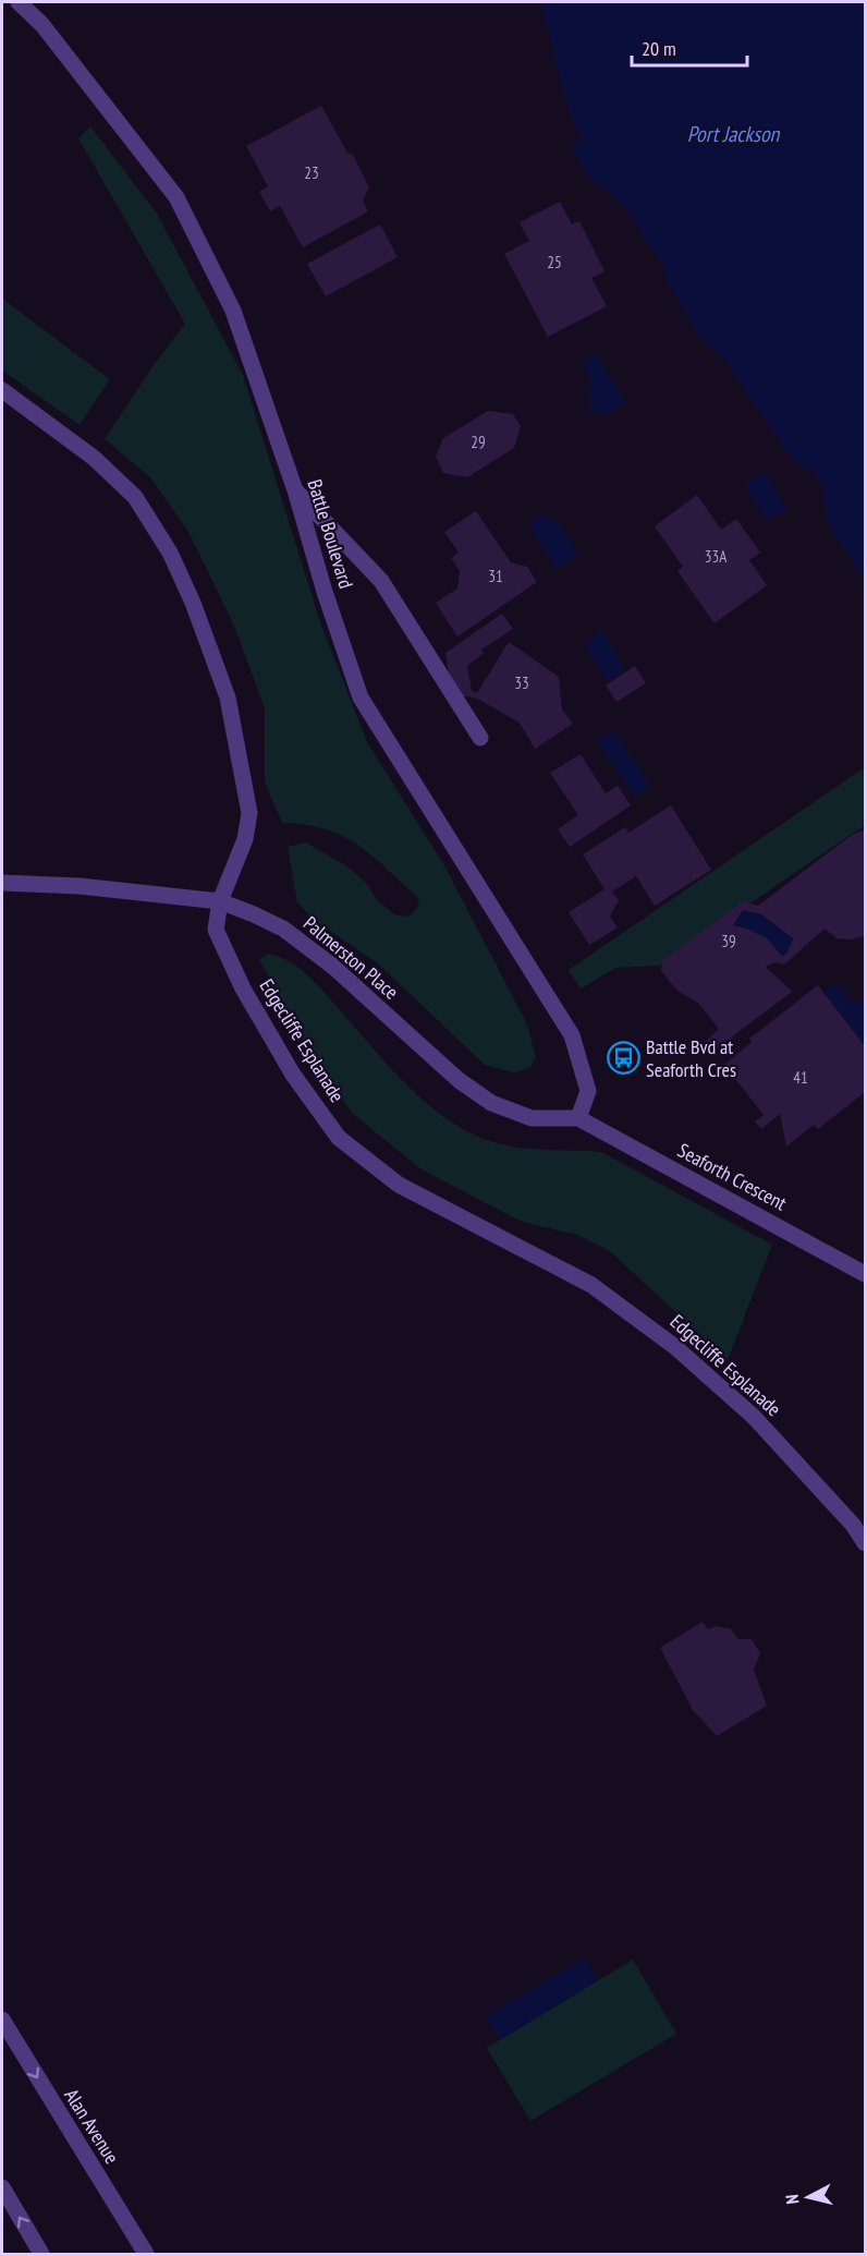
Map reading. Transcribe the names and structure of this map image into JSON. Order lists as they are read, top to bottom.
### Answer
{
  "streets": {
    "street": [
      "Battle Boulevard",
      "Palmerston Place",
      "Edgecliffe Esplanade",
      "Seaforth Crescent",
      "Alan Avenue"
    ]
  },
  "crossings": [
    ["Battle Boulevard", "Palmerston Place"],
    ["Battle Boulevard", "Seaforth Crescent"],
    ["Palmerston Place", "Edgecliffe Esplanade"],
    ["Palmerston Place", "Seaforth Crescent"]
  ],
  "one_way": ["Alan Avenue"],
  "water": ["Port Jackson"],
  "places": {
    "bus stop": ["Battle Bvd at Seaforth Cres"]
  },
  "house_numbers": [
    "23",
    "25",
    "29",
    "33A",
    "31",
    "33",
    "39",
    "41"
  ],
  "scale_bar": "20 m",
  "north": "left"
}
